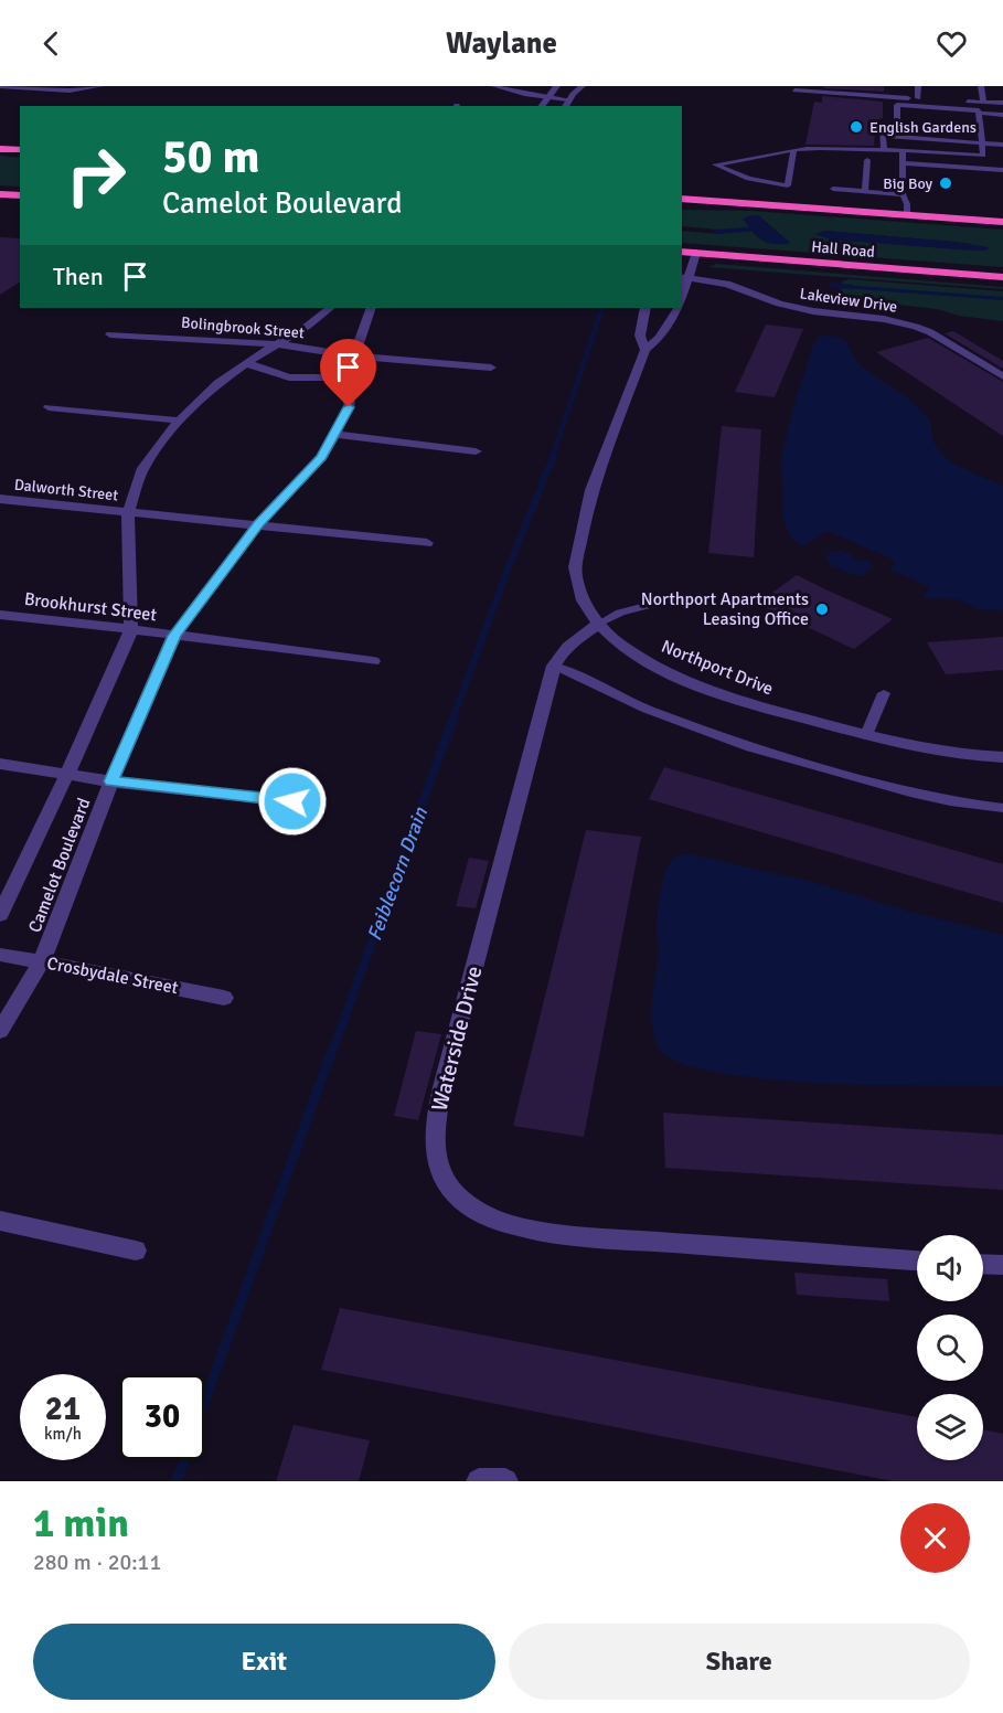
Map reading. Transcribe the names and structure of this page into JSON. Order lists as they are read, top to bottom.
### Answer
{
  "streets": {
    "highway": ["Hall Road"],
    "street": [
      "Lakeview Drive",
      "Bolingbrook Street",
      "Dalworth Street",
      "Brookhurst Street",
      "Northport Drive",
      "Camelot Boulevard",
      "Crosbydale Street",
      "Waterside Drive"
    ]
  },
  "crossings": [
    ["Hall Road", "Northport Drive"],
    ["Lakeview Drive", "Northport Drive"],
    ["Bolingbrook Street", "Camelot Boulevard"],
    ["Dalworth Street", "Camelot Boulevard"],
    ["Brookhurst Street", "Camelot Boulevard"],
    ["Northport Drive", "Waterside Drive"],
    ["Camelot Boulevard", "Crosbydale Street"]
  ],
  "water": ["Feiblecorn Drain"],
  "places": ["English Gardens", "Big Boy", "Northport Apartments Leasing Office"],
  "page": {
    "header": "Waylane",
    "turn": ["50 m", "Camelot Boulevard"],
    "then": "Then",
    "speed": "21 km/h",
    "limit": "30",
    "heading": ["1 min", "280 m · 20:11"],
    "buttons": ["Exit", "Share"]
  }
}
